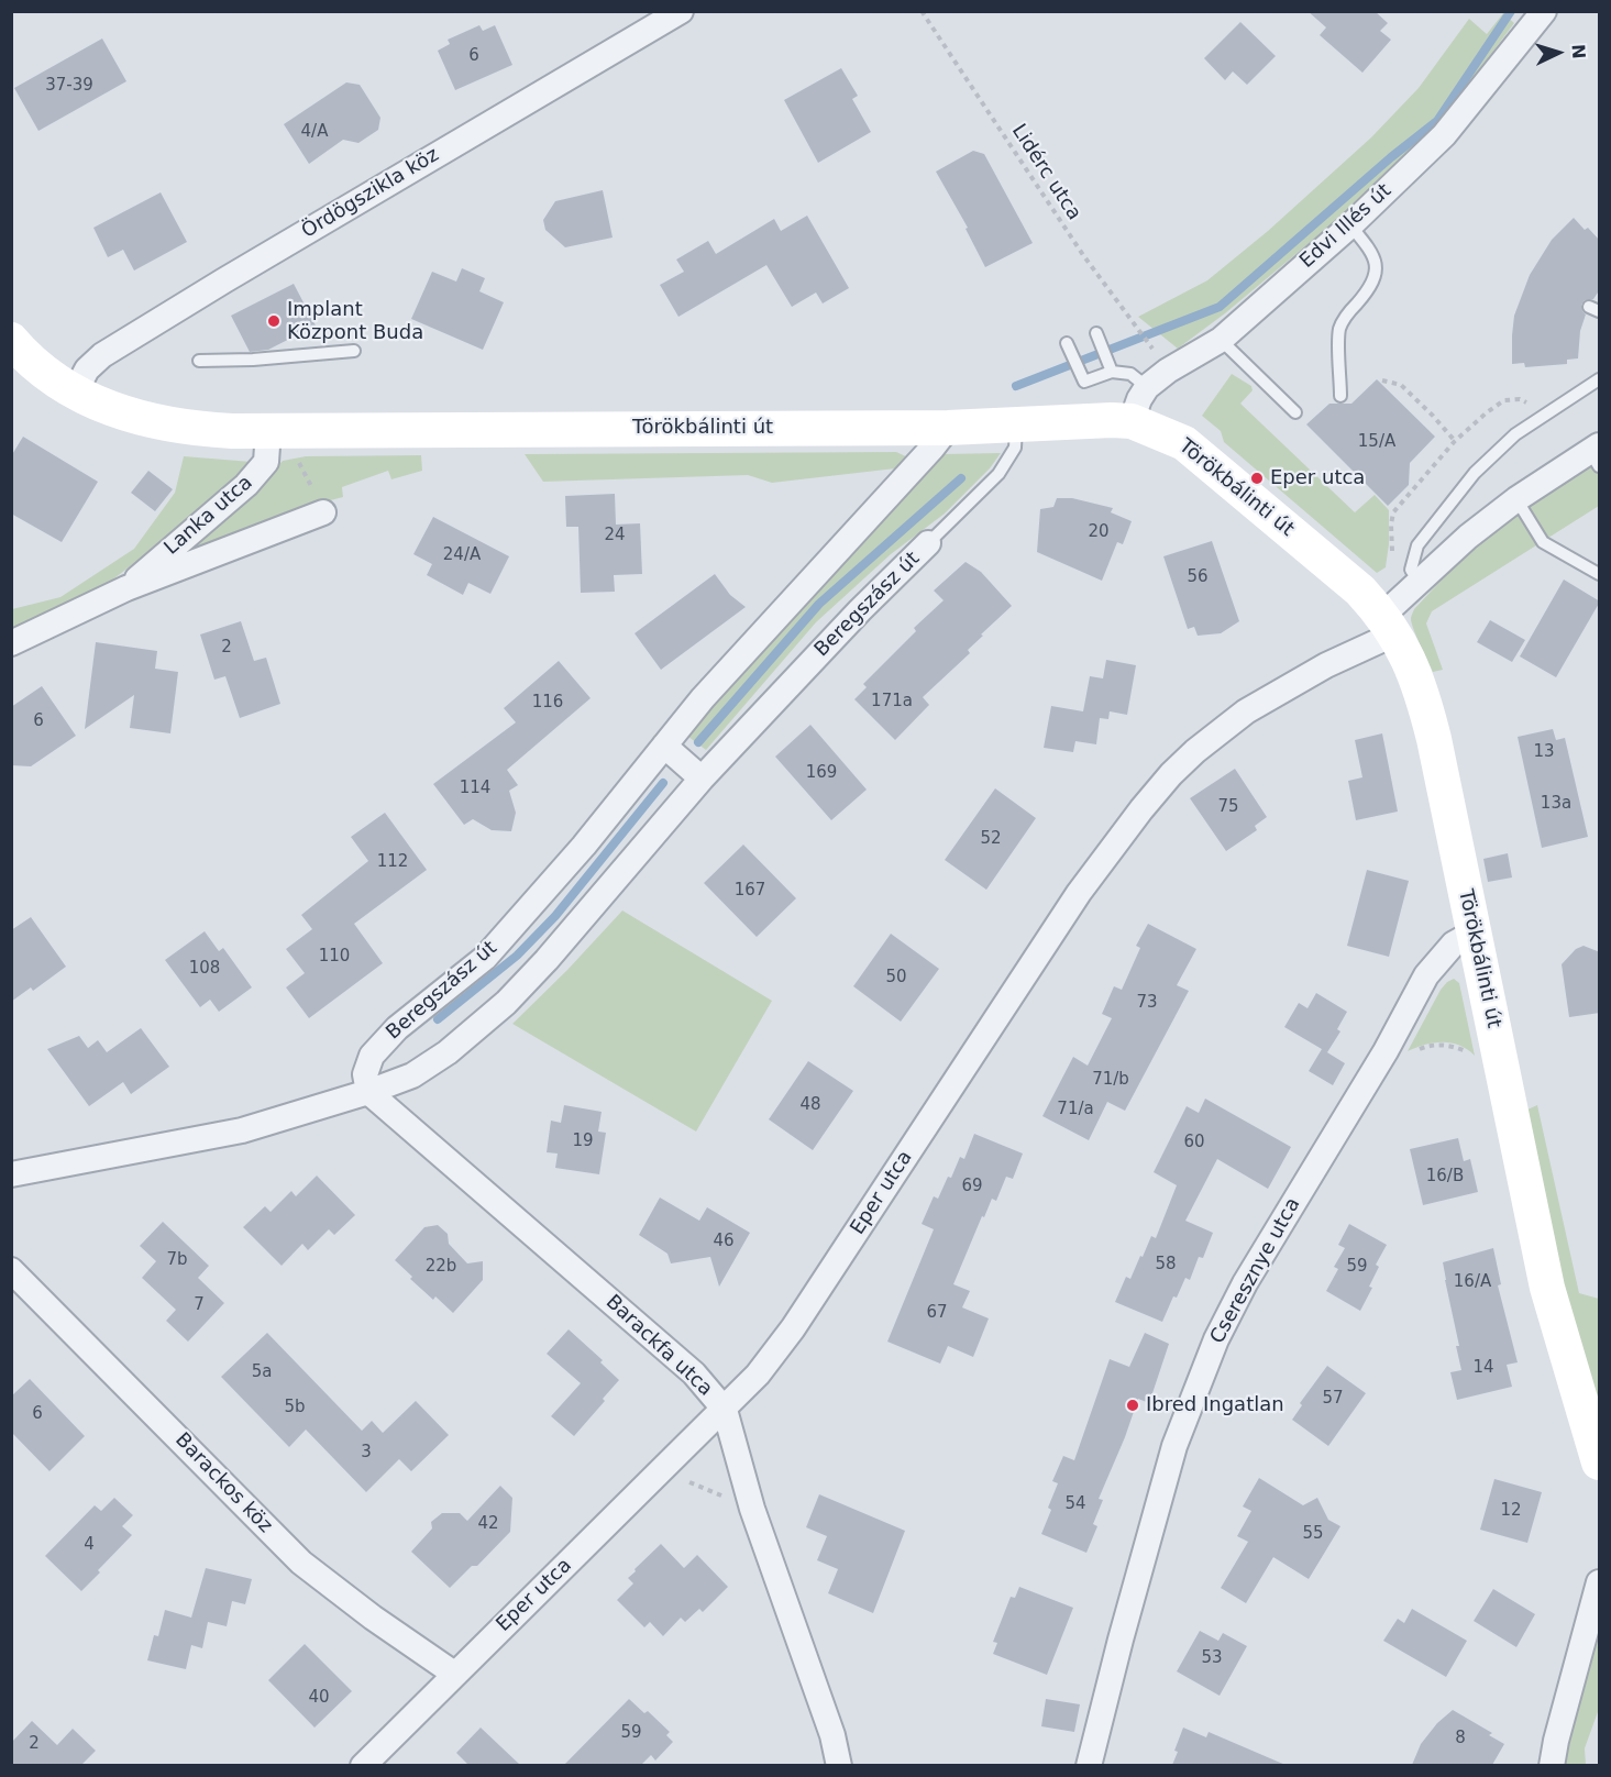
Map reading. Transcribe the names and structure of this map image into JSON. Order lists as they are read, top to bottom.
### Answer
{
  "streets": {
    "street": [
      "Ördögszikla köz",
      "Edvi Illés út",
      "Törökbálinti út",
      "Lanka utca",
      "Beregszász út",
      "Eper utca",
      "Cseresznye utca",
      "Barackfa utca",
      "Barackos köz"
    ],
    "path": ["Lidérc utca"]
  },
  "crossings": [
    ["Ördögszikla köz", "Törökbálinti út"],
    ["Edvi Illés út", "Törökbálinti út"],
    ["Törökbálinti út", "Lanka utca"],
    ["Törökbálinti út", "Beregszász út"],
    ["Törökbálinti út", "Eper utca"],
    ["Törökbálinti út", "Cseresznye utca"],
    ["Beregszász út", "Barackfa utca"],
    ["Eper utca", "Barackfa utca"],
    ["Eper utca", "Barackos köz"]
  ],
  "places": ["Implant Központ Buda", "Eper utca", "Ibred Ingatlan"],
  "house_numbers": [
    "6",
    "37-39",
    "4/A",
    "15/A",
    "20",
    "24",
    "24/A",
    "56",
    "2",
    "171a",
    "116",
    "6",
    "13",
    "169",
    "114",
    "13a",
    "75",
    "52",
    "112",
    "167",
    "110",
    "108",
    "50",
    "73",
    "71/b",
    "48",
    "71/a",
    "19",
    "60",
    "16/B",
    "69",
    "46",
    "7b",
    "58",
    "22b",
    "59",
    "16/A",
    "7",
    "67",
    "14",
    "5a",
    "57",
    "5b",
    "6",
    "3",
    "54",
    "12",
    "42",
    "55",
    "4",
    "53",
    "40",
    "59",
    "8",
    "2"
  ],
  "north": "right"
}
